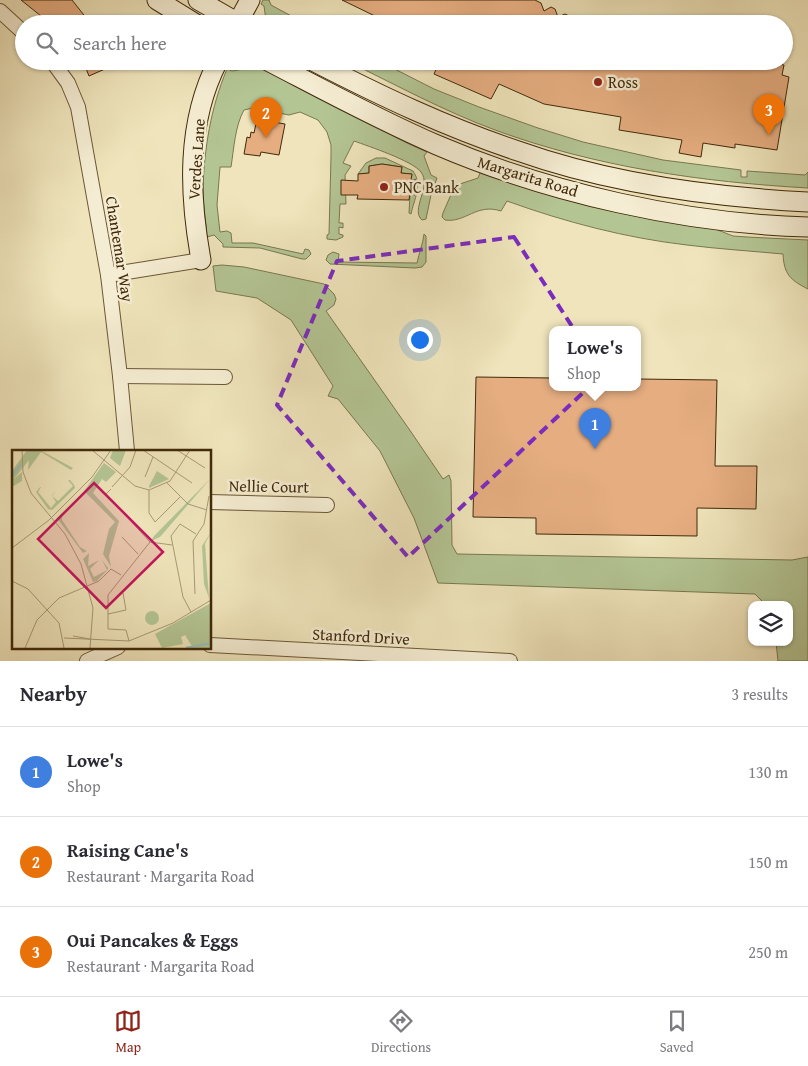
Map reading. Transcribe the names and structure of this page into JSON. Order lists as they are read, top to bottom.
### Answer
{
  "streets": {
    "main road": ["Verdes Lane", "Margarita Road"],
    "street": ["Chantemar Way", "Nellie Court", "Stanford Drive"]
  },
  "places": ["Ross", "PNC Bank"],
  "page": {
    "search": "Search here",
    "pins": ["3", "2", "1"],
    "popup": ["Lowe's", "Shop"],
    "heading": ["Nearby", "3 results"],
    "list": [
      {
        "mark": "1",
        "name": "Lowe's",
        "note": "Shop",
        "value": "130 m"
      },
      {
        "mark": "2",
        "name": "Raising Cane's",
        "note": "Restaurant · Margarita Road",
        "value": "150 m"
      },
      {
        "mark": "3",
        "name": "Oui Pancakes & Eggs",
        "note": "Restaurant · Margarita Road",
        "value": "250 m"
      }
    ],
    "nav": ["Map", "Directions", "Saved"]
  }
}
